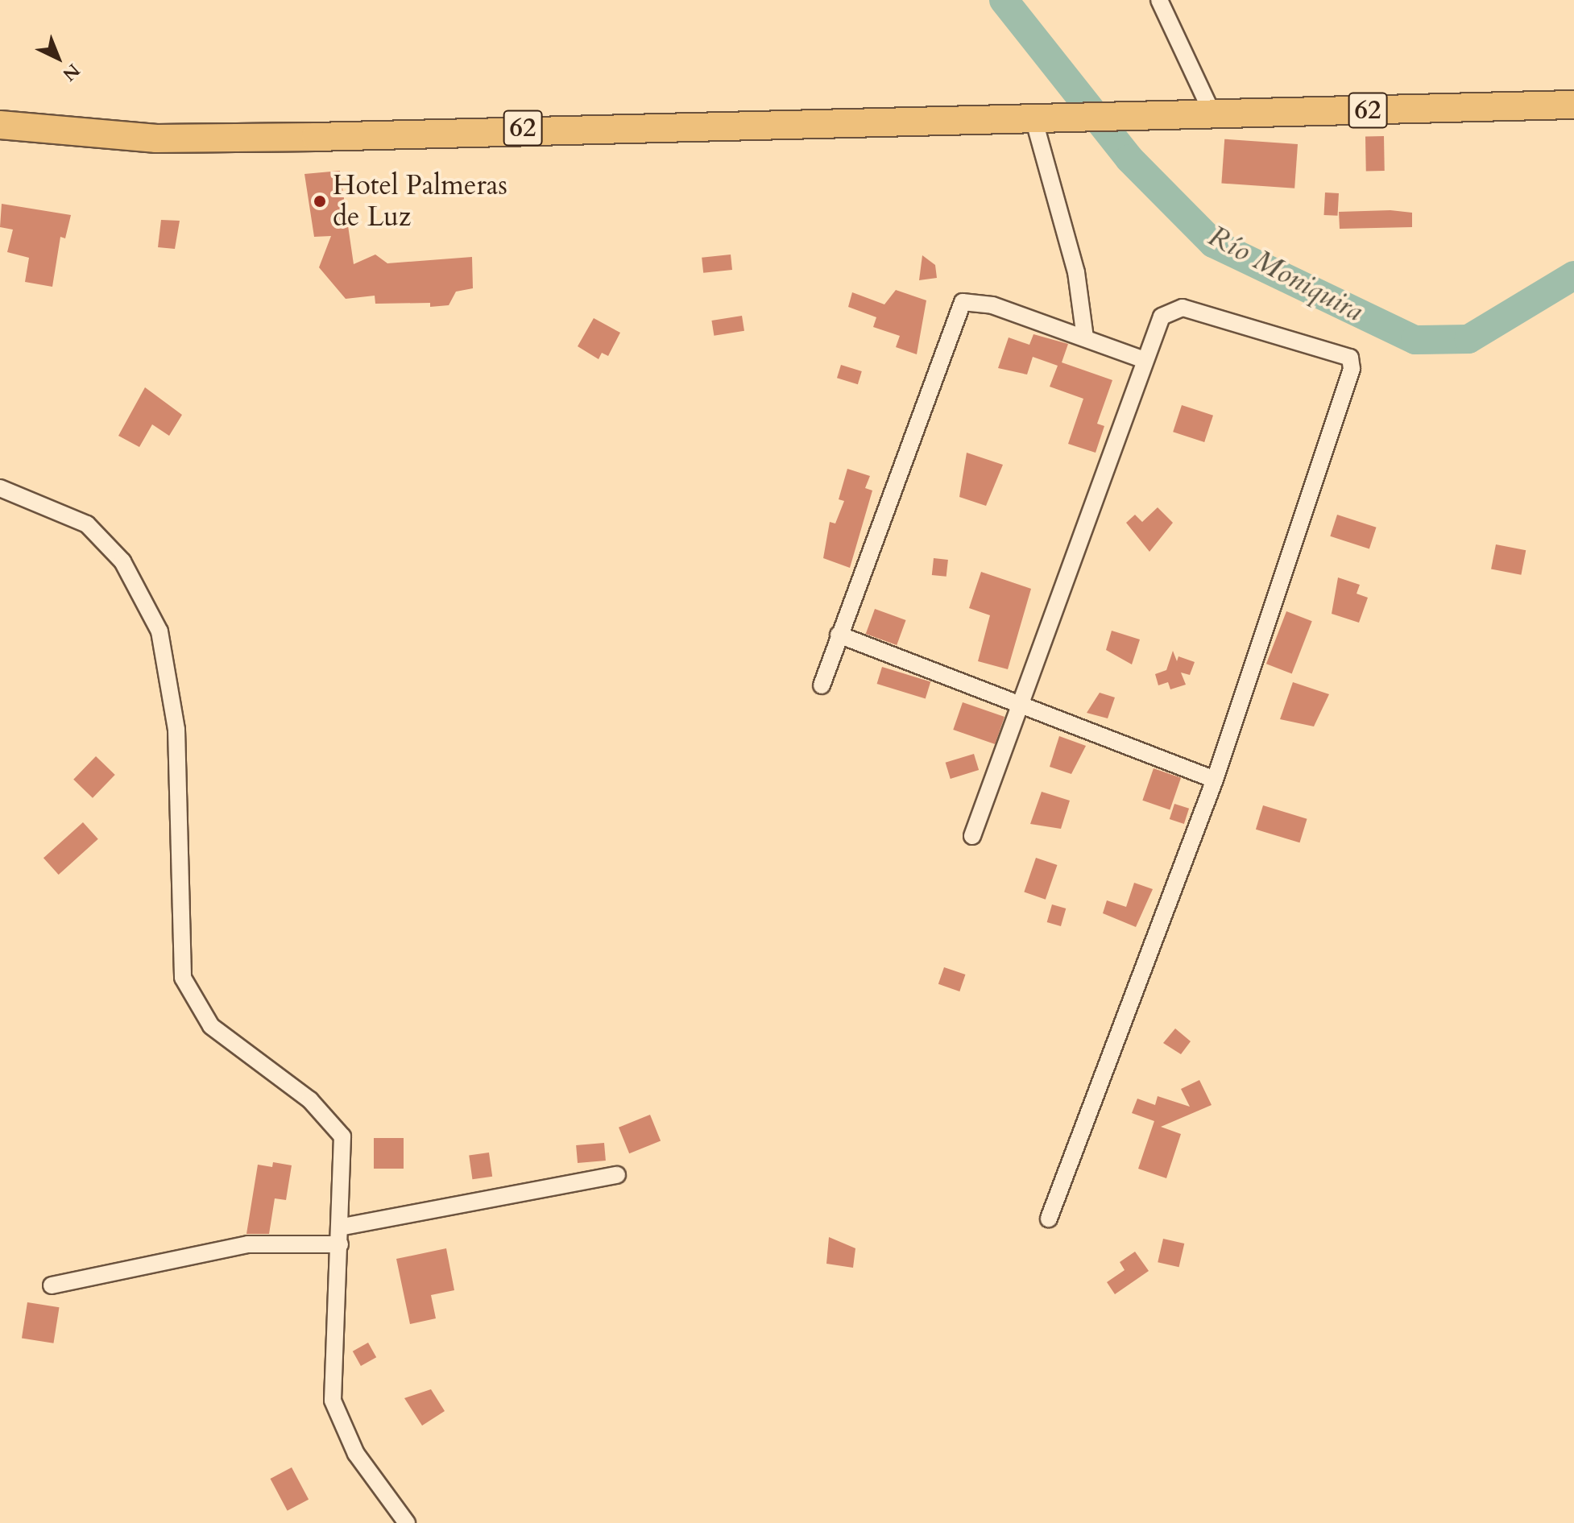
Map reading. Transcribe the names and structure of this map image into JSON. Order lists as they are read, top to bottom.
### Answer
{
  "streets": {
    "main road": ["62"]
  },
  "water": ["Río Moniquira"],
  "places": ["Hotel Palmeras de Luz"],
  "north": "bottom right"
}
